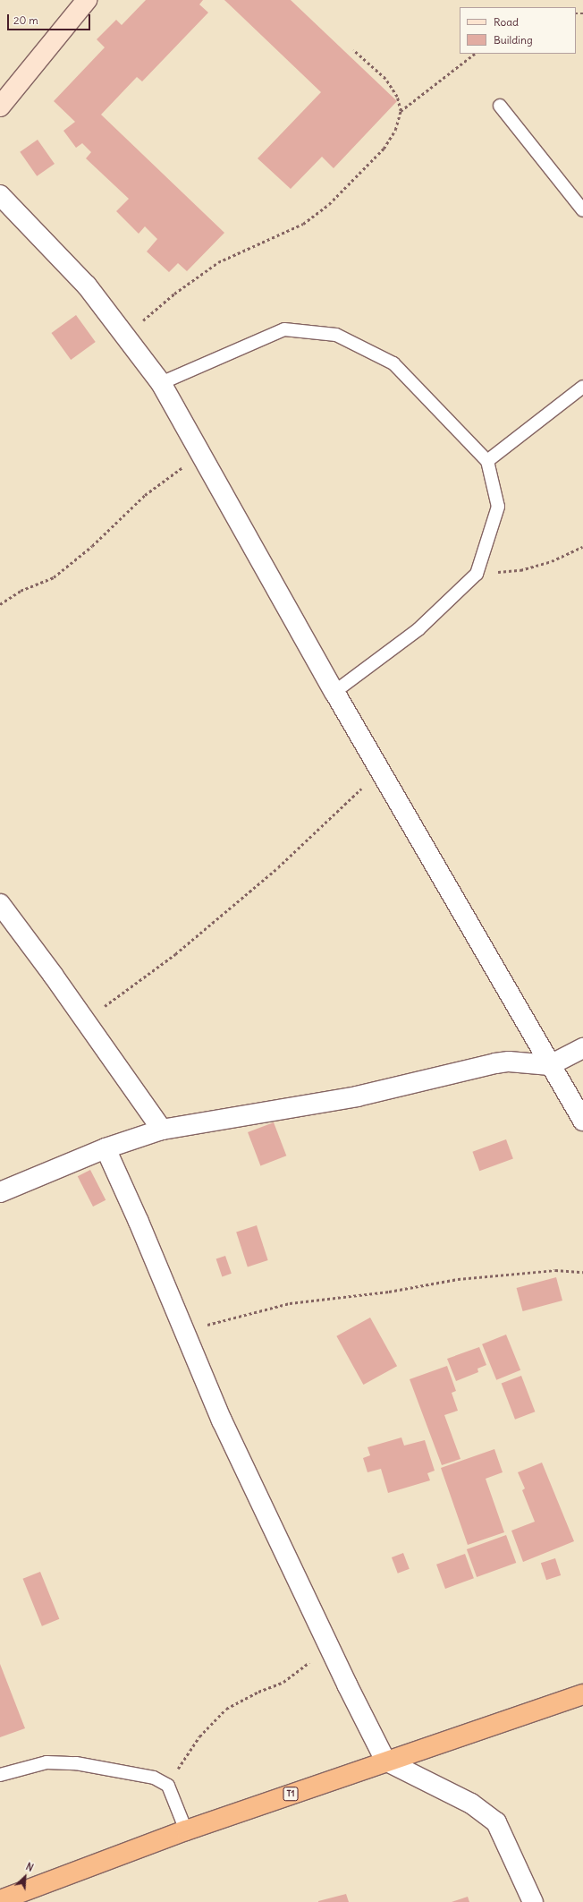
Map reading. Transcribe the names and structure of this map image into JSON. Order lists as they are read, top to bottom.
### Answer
{
  "streets": {
    "highway": ["T1"]
  },
  "legend": ["Road", "Building"],
  "scale_bar": "20 m",
  "north": "top right"
}
